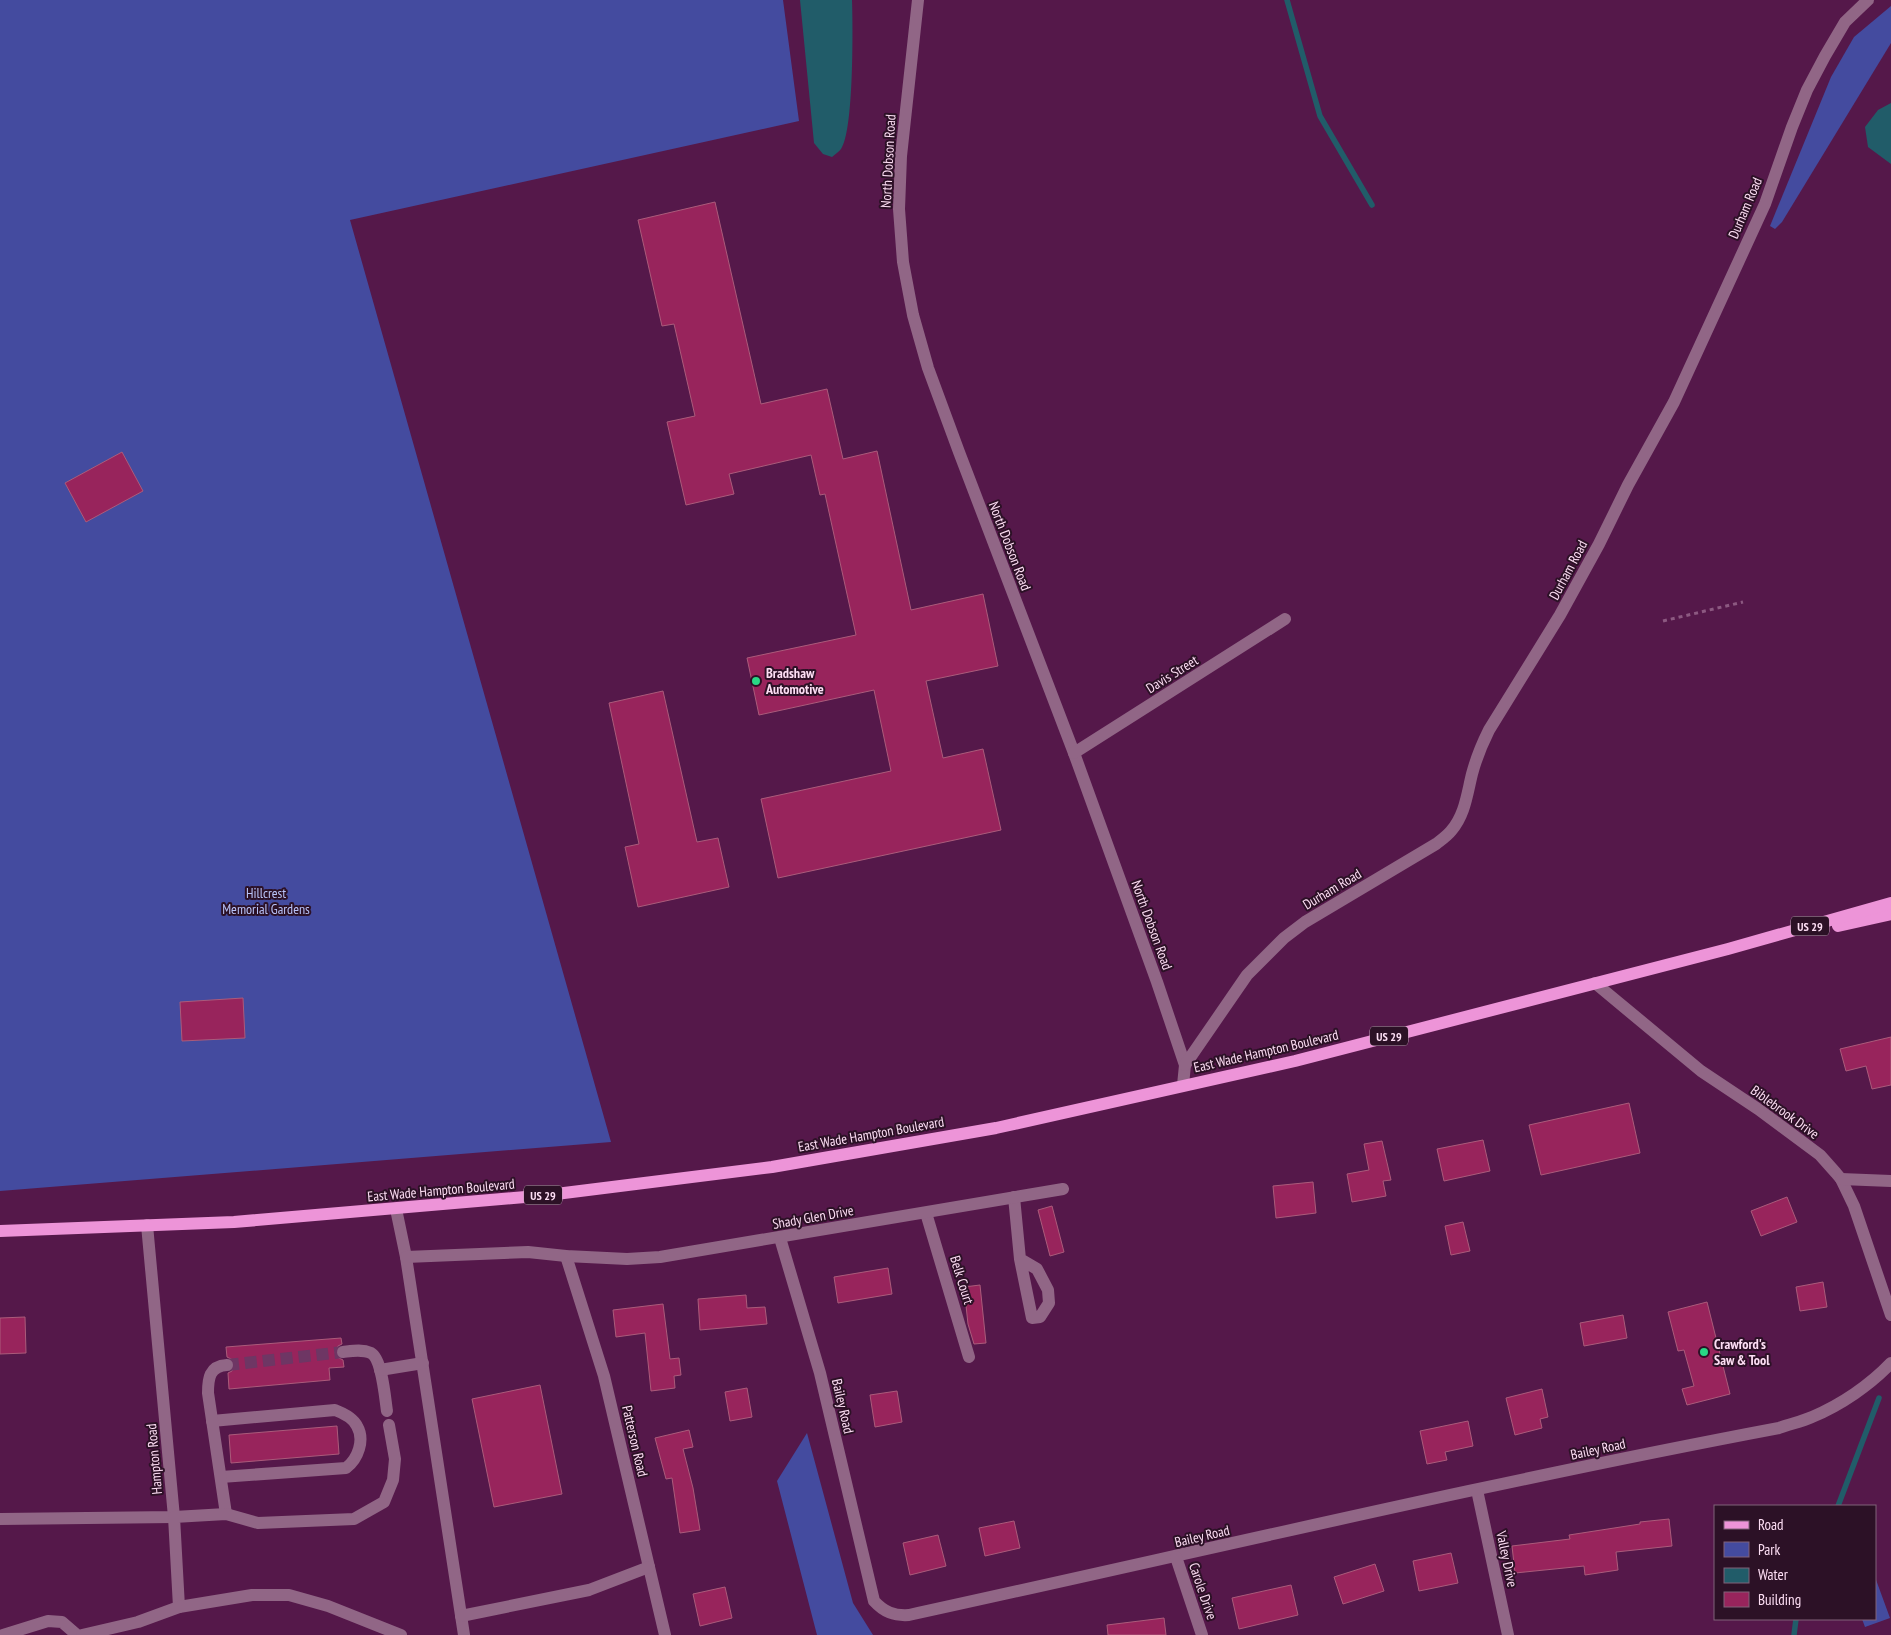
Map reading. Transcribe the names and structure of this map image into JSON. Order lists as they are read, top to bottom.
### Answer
{
  "streets": {
    "main road": ["US 29", "East Wade Hampton Boulevard"],
    "street": [
      "North Dobson Road",
      "Durham Road",
      "Davis Street",
      "Biblebrook Drive",
      "Shady Glen Drive",
      "Belk Court",
      "Bailey Road",
      "Patterson Road",
      "Hampton Road",
      "Valley Drive",
      "Carole Drive"
    ]
  },
  "crossings": [
    ["North Dobson Road", "Durham Road"],
    ["North Dobson Road", "Davis Street"],
    ["North Dobson Road", "East Wade Hampton Boulevard"],
    ["East Wade Hampton Boulevard", "Biblebrook Drive"],
    ["East Wade Hampton Boulevard", "Hampton Road"],
    ["Shady Glen Drive", "Belk Court"],
    ["Shady Glen Drive", "Bailey Road"],
    ["Shady Glen Drive", "Patterson Road"],
    ["Bailey Road", "Valley Drive"],
    ["Bailey Road", "Carole Drive"]
  ],
  "parks": ["Hillcrest Memorial Gardens"],
  "places": ["Bradshaw Automotive", "Crawford's Saw & Tool"],
  "legend": [
    "Road",
    "Park",
    "Water",
    "Building"
  ]
}
